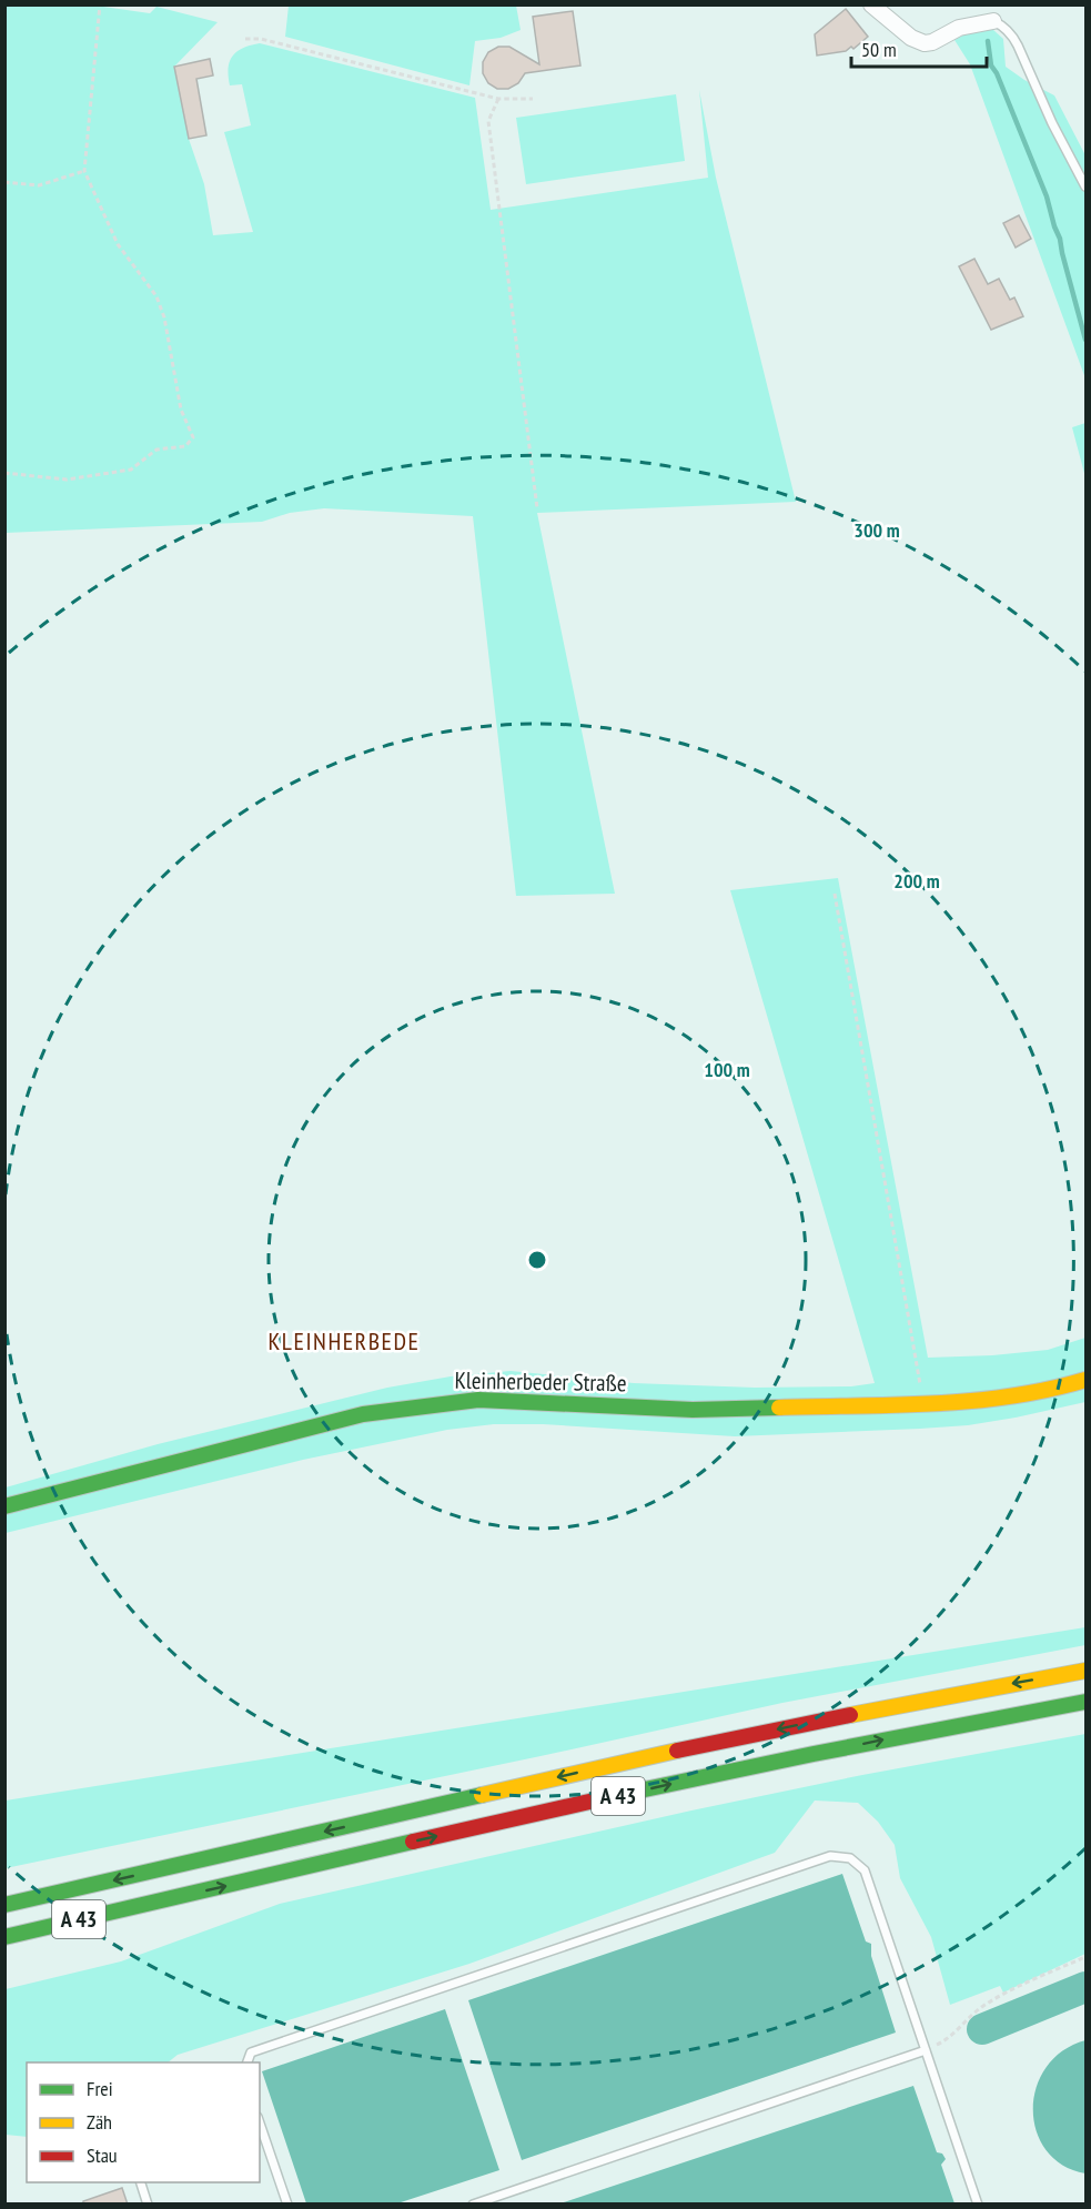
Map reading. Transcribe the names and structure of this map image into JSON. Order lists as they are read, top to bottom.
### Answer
{
  "streets": {
    "main road": ["Kleinherbeder Straße", "A 43"]
  },
  "districts": ["KLEINHERBEDE"],
  "legend": ["Frei", "Zäh", "Stau"],
  "scale_bar": "50 m",
  "rings": ["300 m", "200 m", "100 m"]
}
